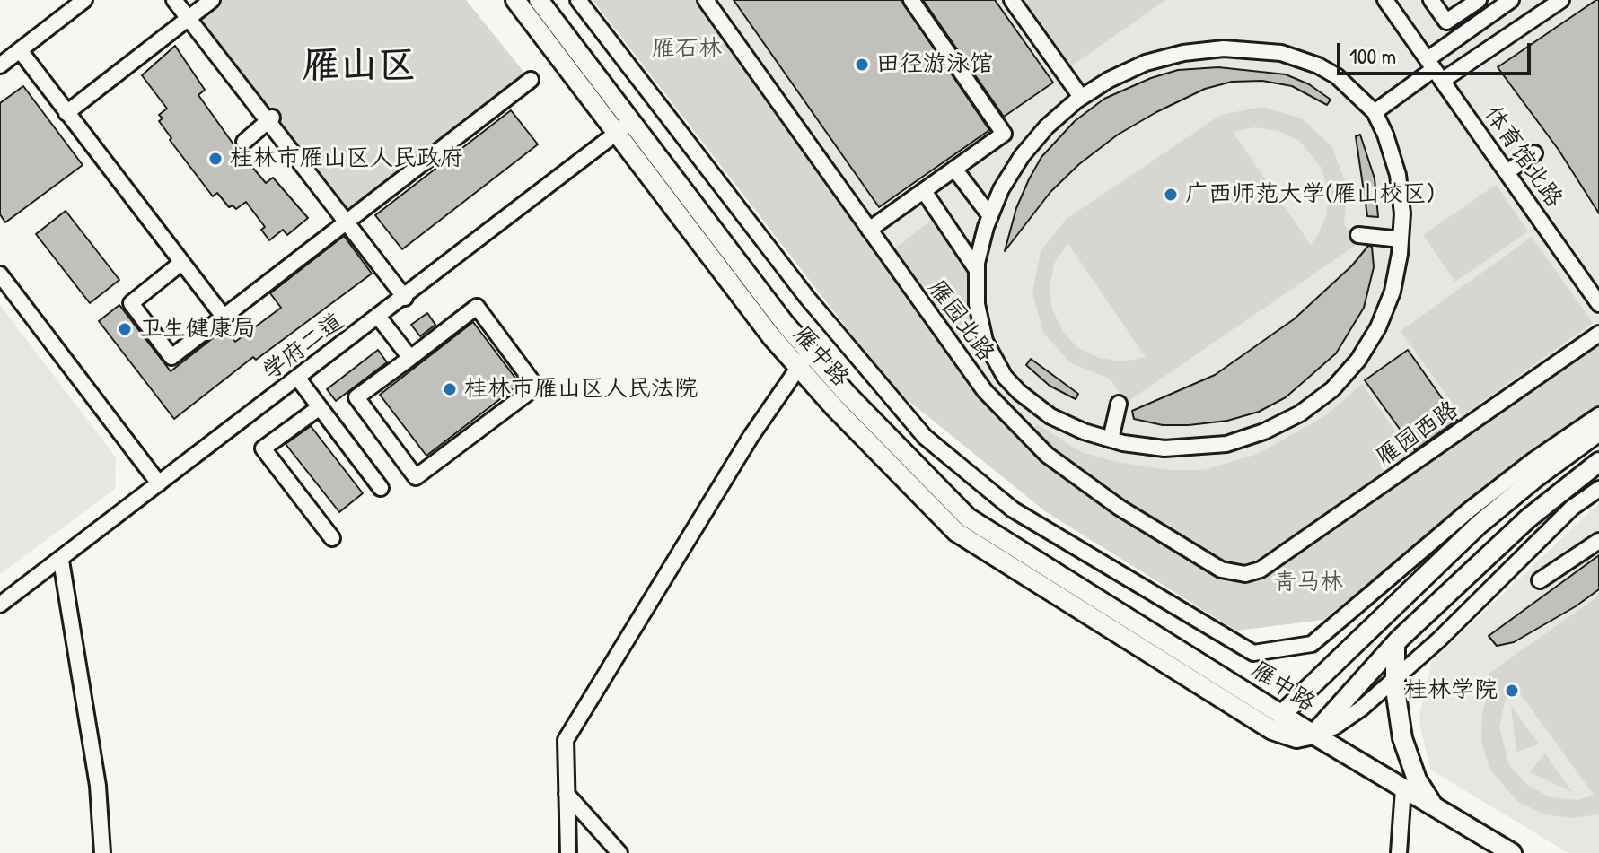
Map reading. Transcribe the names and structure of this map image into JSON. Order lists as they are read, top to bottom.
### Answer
{
  "streets": {
    "main road": ["雁中路"],
    "street": [
      "体育馆北路",
      "雁园北路",
      "学府二道",
      "雁园西路"
    ]
  },
  "crossings": [
    ["雁园北路", "雁园西路"],
    ["学府二道", "雁中路"]
  ],
  "districts": ["雁山区"],
  "parks": ["雁石林", "青马林"],
  "places": [
    "田径游泳馆",
    "桂林市雁山区人民政府",
    "广西师范大学(雁山校区)",
    "卫生健康局",
    "桂林市雁山区人民法院",
    "桂林学院"
  ],
  "scale_bar": "100 m"
}
